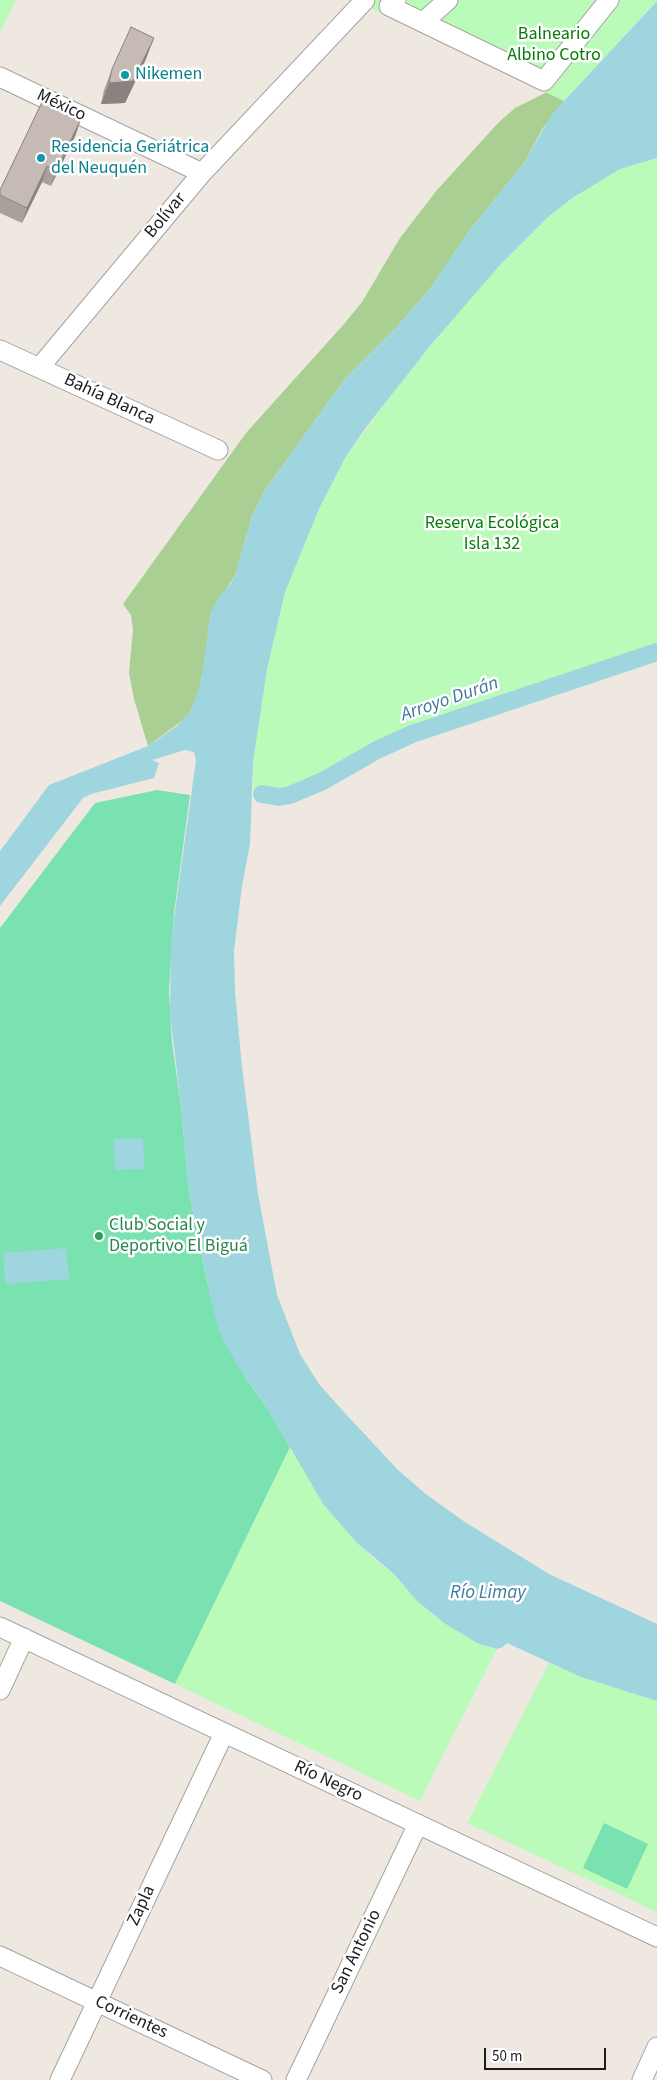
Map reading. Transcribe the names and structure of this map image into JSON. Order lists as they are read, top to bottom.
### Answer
{
  "streets": {
    "street": [
      "México",
      "Bolívar",
      "Bahía Blanca",
      "Río Negro",
      "Zapla",
      "San Antonio",
      "Corrientes"
    ]
  },
  "crossings": [
    ["México", "Bolívar"],
    ["Bolívar", "Bahía Blanca"],
    ["Río Negro", "Zapla"],
    ["Río Negro", "San Antonio"],
    ["Zapla", "Corrientes"]
  ],
  "water": ["Arroyo Durán", "Río Limay"],
  "parks": ["Balneario Albino Cotro", "Reserva Ecológica Isla 132"],
  "places": ["Nikemen", "Residencia Geriátrica del Neuquén", "Club Social y Deportivo El Biguá"],
  "scale_bar": "50 m"
}
